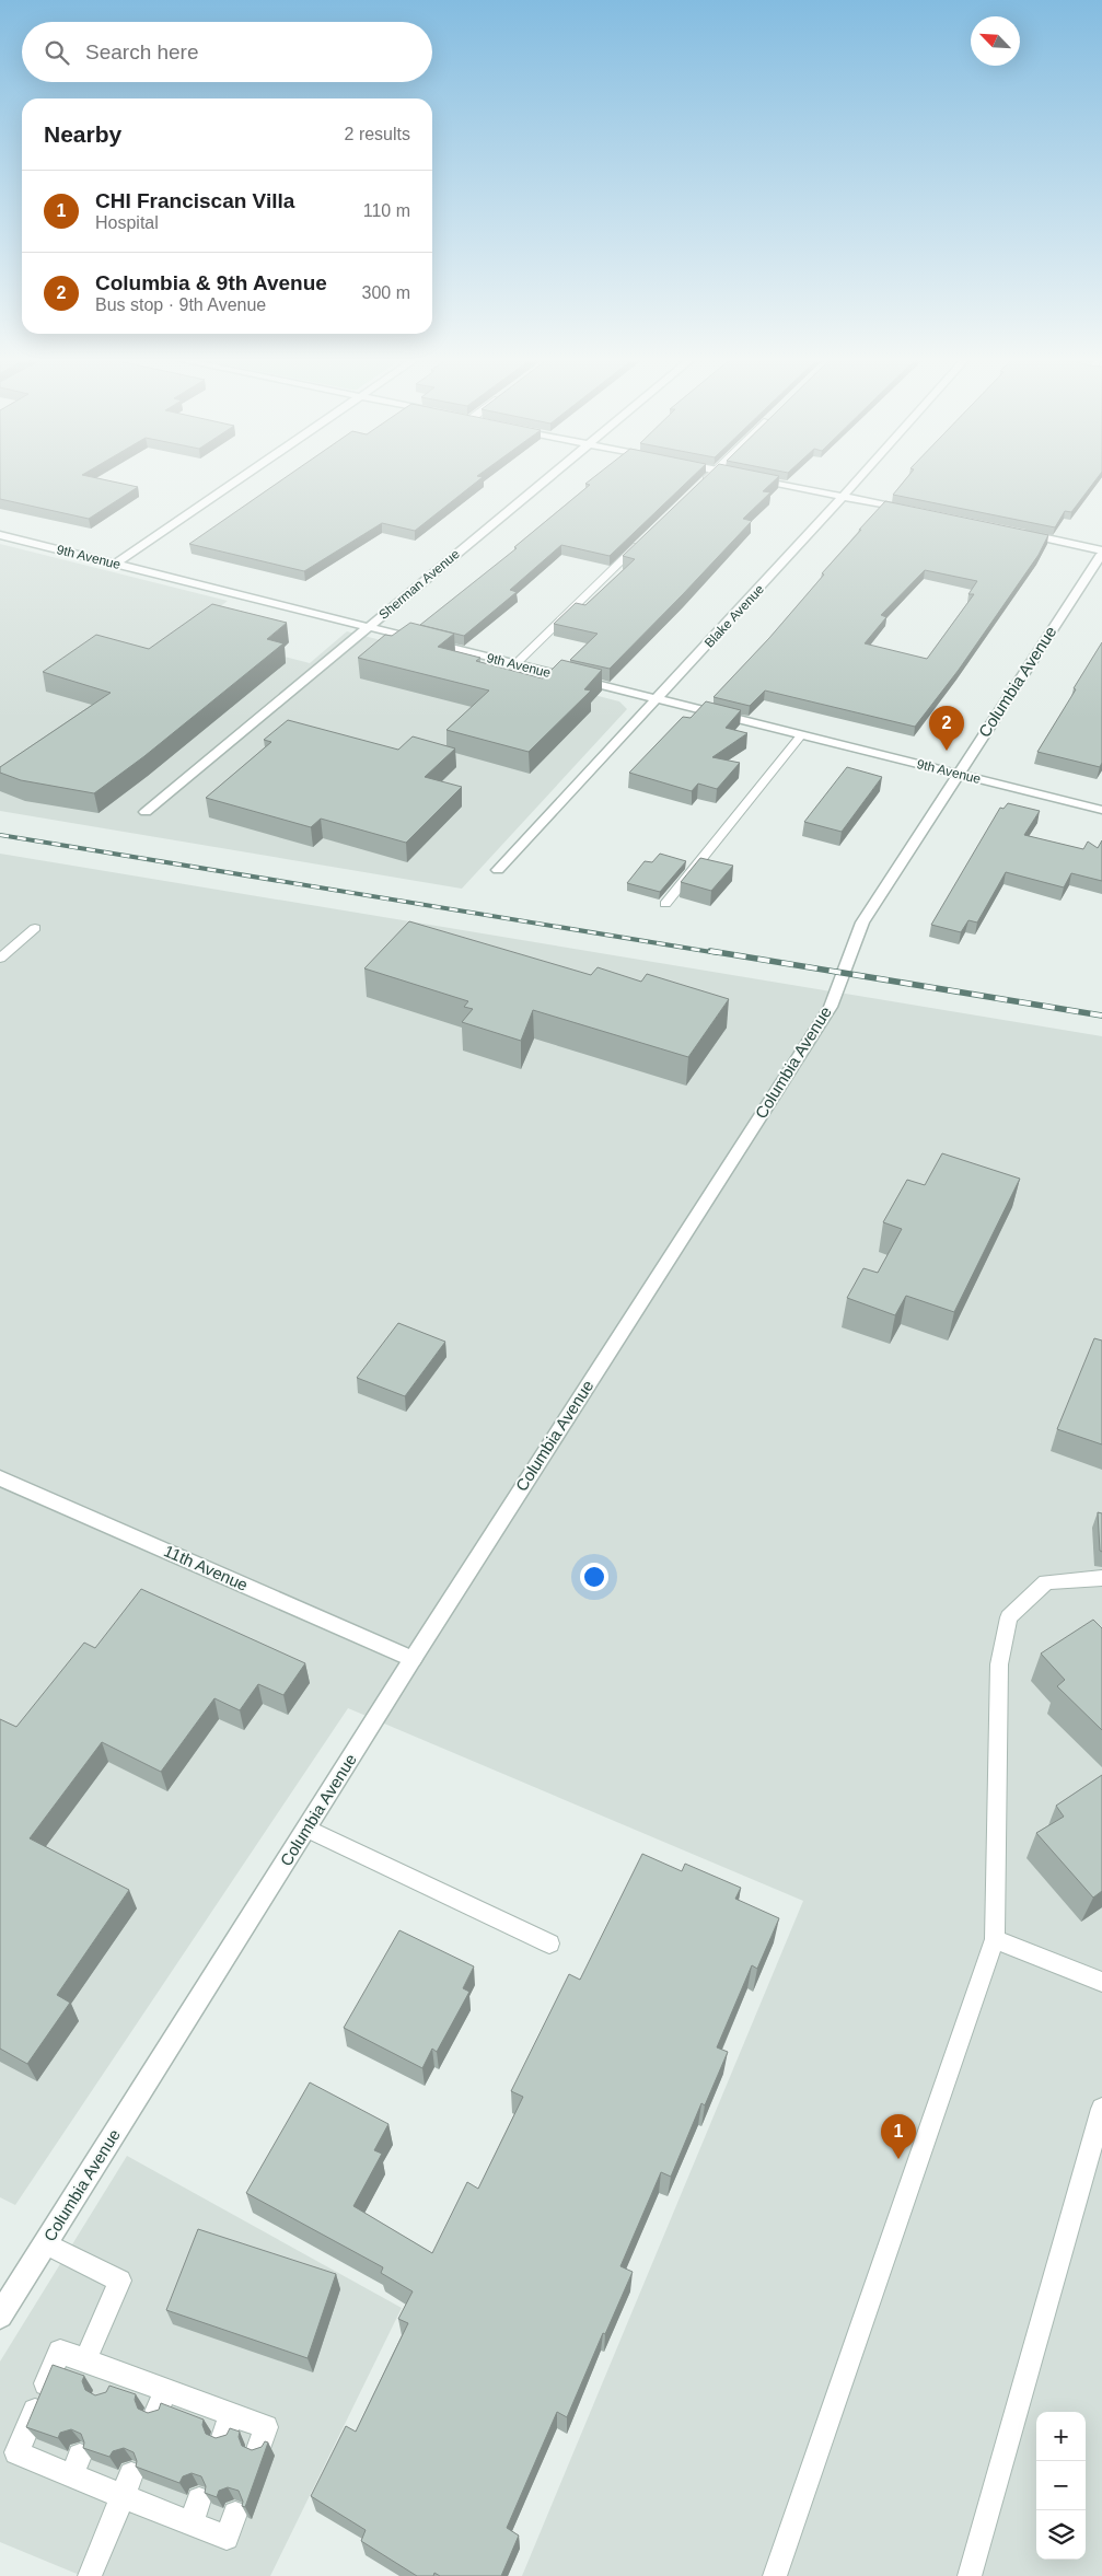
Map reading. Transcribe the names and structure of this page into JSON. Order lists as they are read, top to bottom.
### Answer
{
  "streets": {
    "street": [
      "9th Avenue",
      "Sherman Avenue",
      "Blake Avenue",
      "Columbia Avenue",
      "11th Avenue"
    ]
  },
  "crossings": [
    ["9th Avenue", "Sherman Avenue"],
    ["9th Avenue", "Blake Avenue"],
    ["9th Avenue", "Columbia Avenue"],
    ["Columbia Avenue", "11th Avenue"]
  ],
  "north": "top left",
  "page": {
    "search": "Search here",
    "heading": ["Nearby", "2 results"],
    "list": [
      {
        "mark": "1",
        "name": "CHI Franciscan Villa",
        "note": "Hospital",
        "value": "110 m"
      },
      {
        "mark": "2",
        "name": "Columbia & 9th Avenue",
        "note": "Bus stop · 9th Avenue",
        "value": "300 m"
      }
    ],
    "pins": ["2", "1"],
    "map_buttons": ["+", "−"]
  }
}
